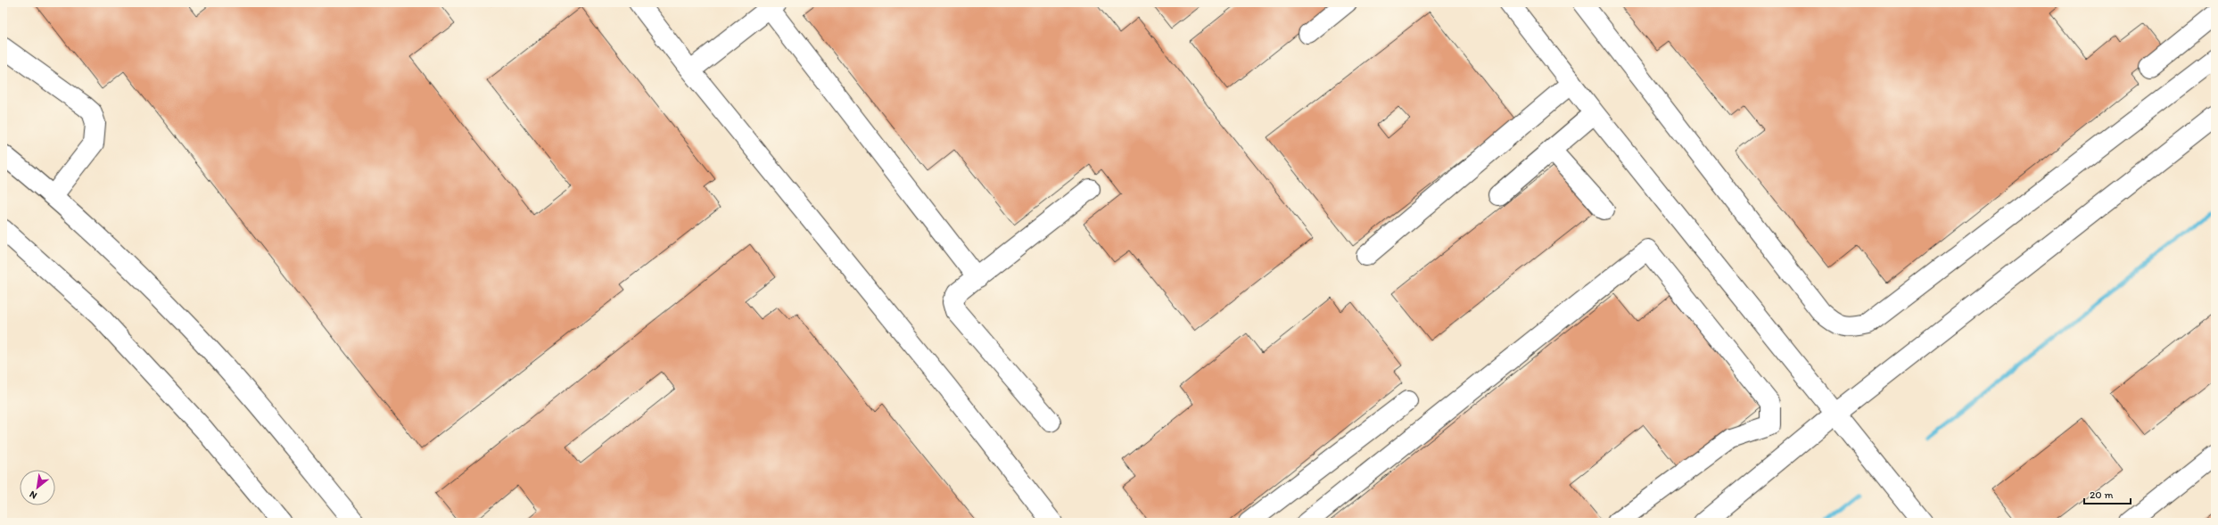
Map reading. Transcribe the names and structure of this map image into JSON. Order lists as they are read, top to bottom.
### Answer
{
  "scale_bar": "20 m",
  "north": "bottom left"
}
